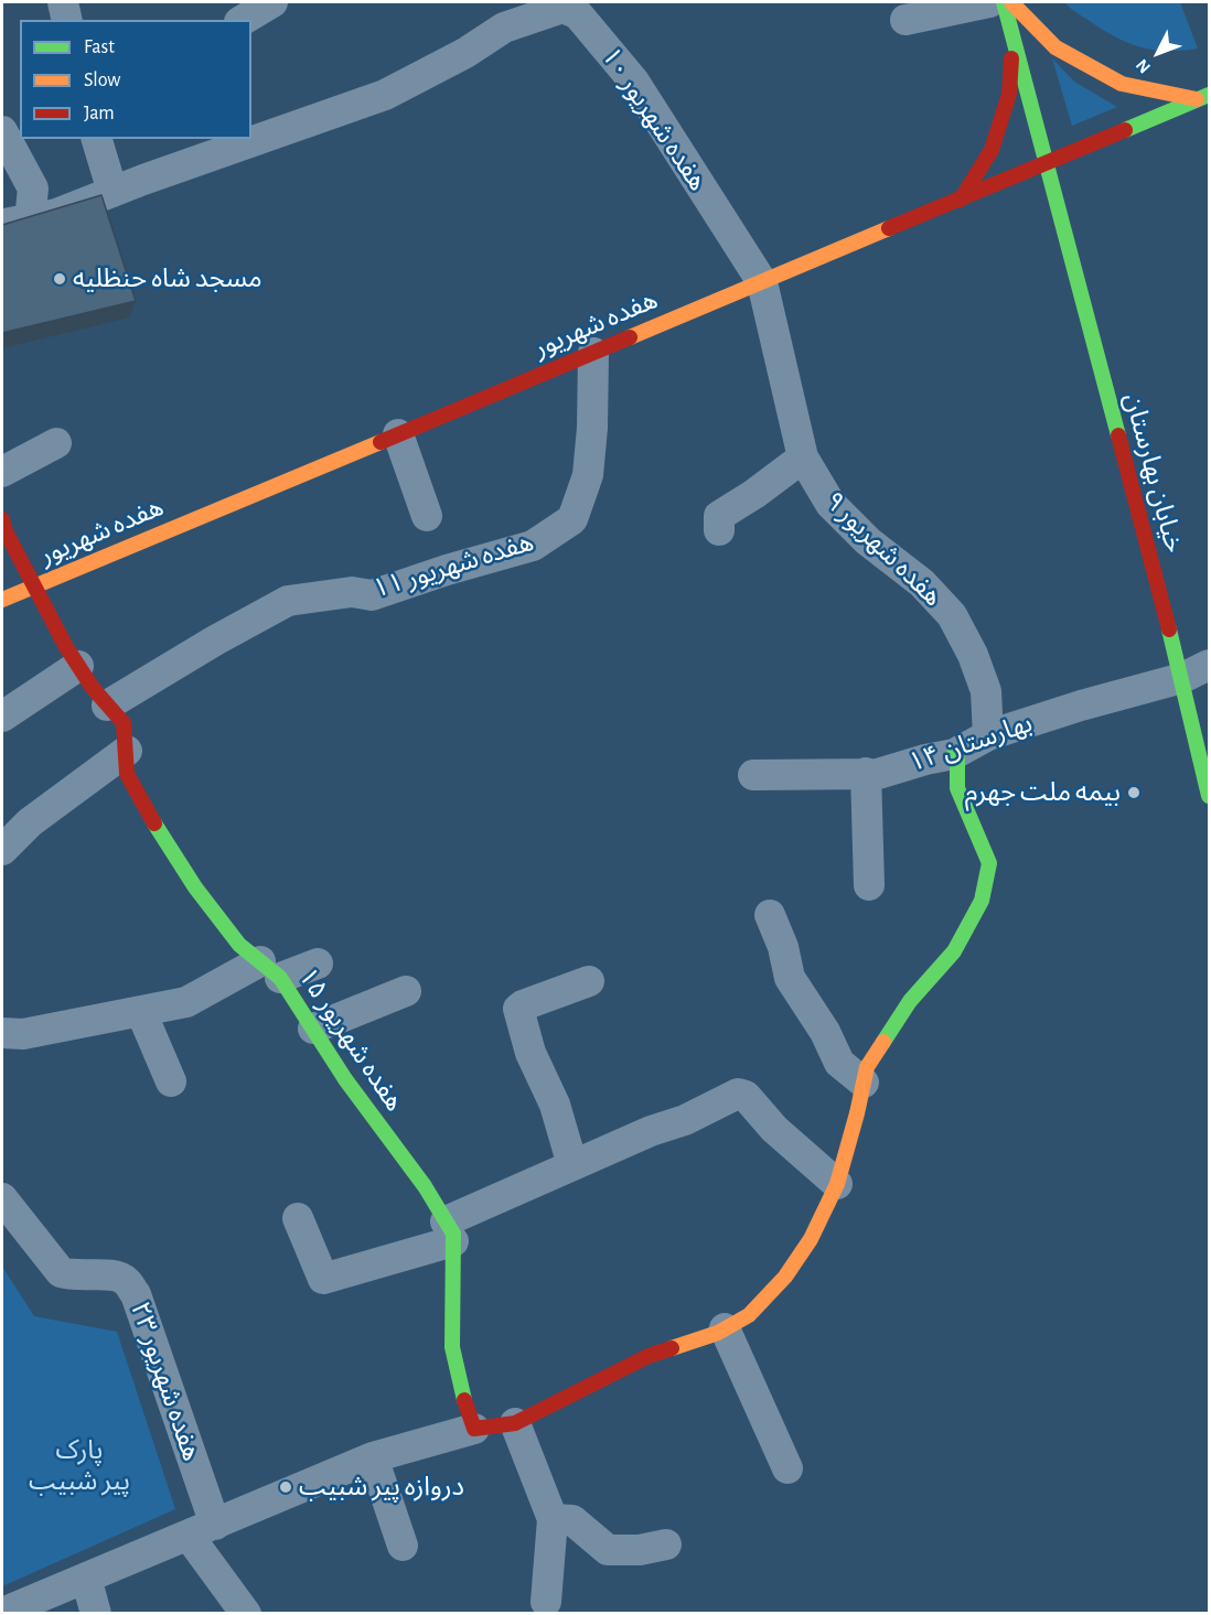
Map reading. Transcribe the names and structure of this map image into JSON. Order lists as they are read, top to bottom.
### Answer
{
  "streets": {
    "main road": ["هفده شهریور", "خیابان بهارستان", "هفده شهریور ۱۵"],
    "street": [
      "هفده شهریور ۱۰",
      "هفده شهریور ۹",
      "هفده شهریور ۱۱",
      "بهارستان ۱۴",
      "هفده شهریور ۲۳"
    ]
  },
  "crossings": [
    ["هفده شهریور ۱۰", "هفده شهریور"],
    ["هفده شهریور ۱۰", "هفده شهریور ۹"],
    ["هفده شهریور", "خیابان بهارستان"],
    ["هفده شهریور", "هفده شهریور ۹"],
    ["هفده شهریور", "هفده شهریور ۱۱"],
    ["هفده شهریور", "هفده شهریور ۱۵"],
    ["خیابان بهارستان", "بهارستان ۱۴"],
    ["هفده شهریور ۹", "بهارستان ۱۴"],
    ["هفده شهریور ۱۱", "هفده شهریور ۱۵"]
  ],
  "parks": ["پارک پیر شبیب"],
  "places": ["مسجد شاه حنظلیه", "بیمه ملت جهرم", "دروازه پیر شبیب"],
  "legend": ["Fast", "Slow", "Jam"],
  "north": "bottom left"
}
